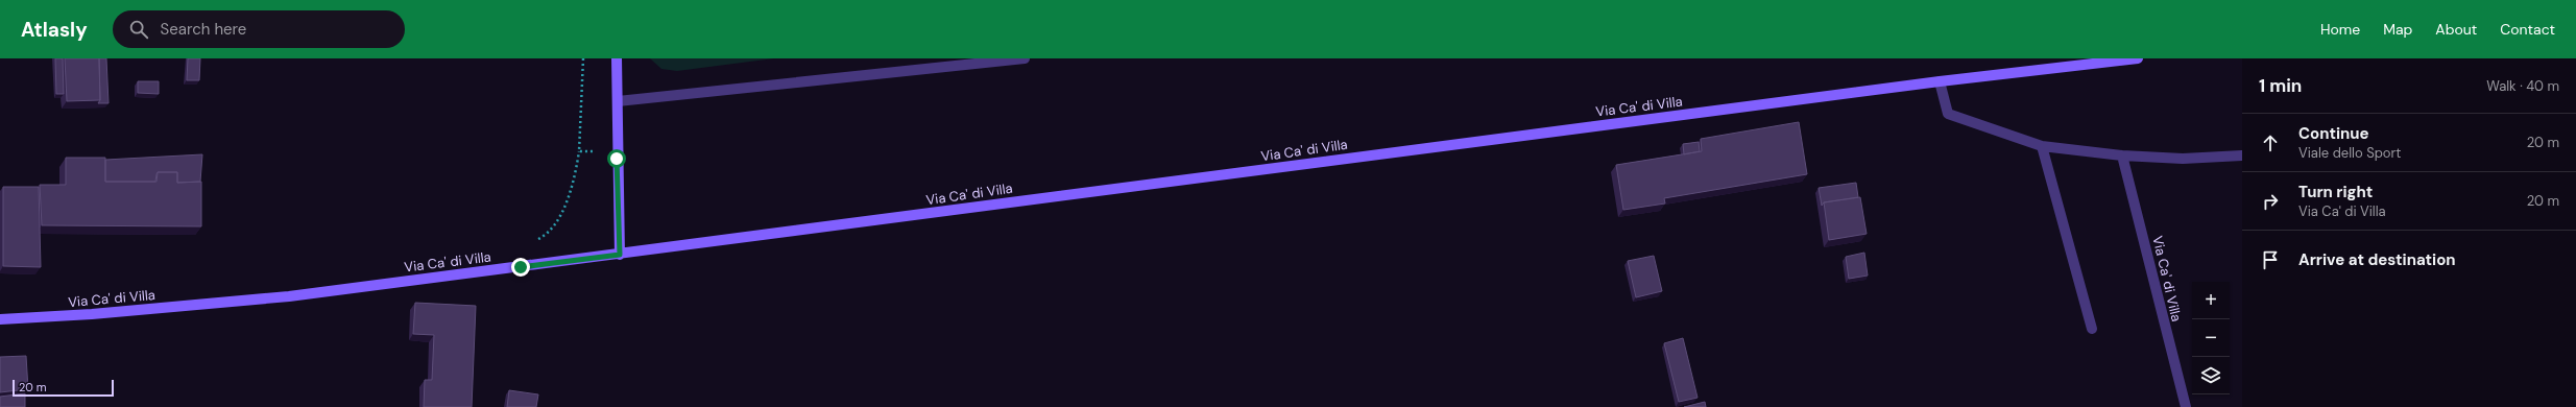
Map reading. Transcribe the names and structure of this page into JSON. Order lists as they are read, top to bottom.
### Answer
{
  "streets": {
    "street": ["Via Ca' di Villa"]
  },
  "scale_bar": "20 m",
  "page": {
    "header": "Atlasly",
    "search": "Search here",
    "nav": [
      "Home",
      "Map",
      "About",
      "Contact"
    ],
    "heading": ["1 min", "Walk · 40 m"],
    "list": [
      ["Continue", "Viale dello Sport", "20 m"],
      ["Turn right", "Via Ca' di Villa", "20 m"],
      "Arrive at destination"
    ],
    "map_buttons": ["+", "−"],
    "scale": "20 m"
  }
}
